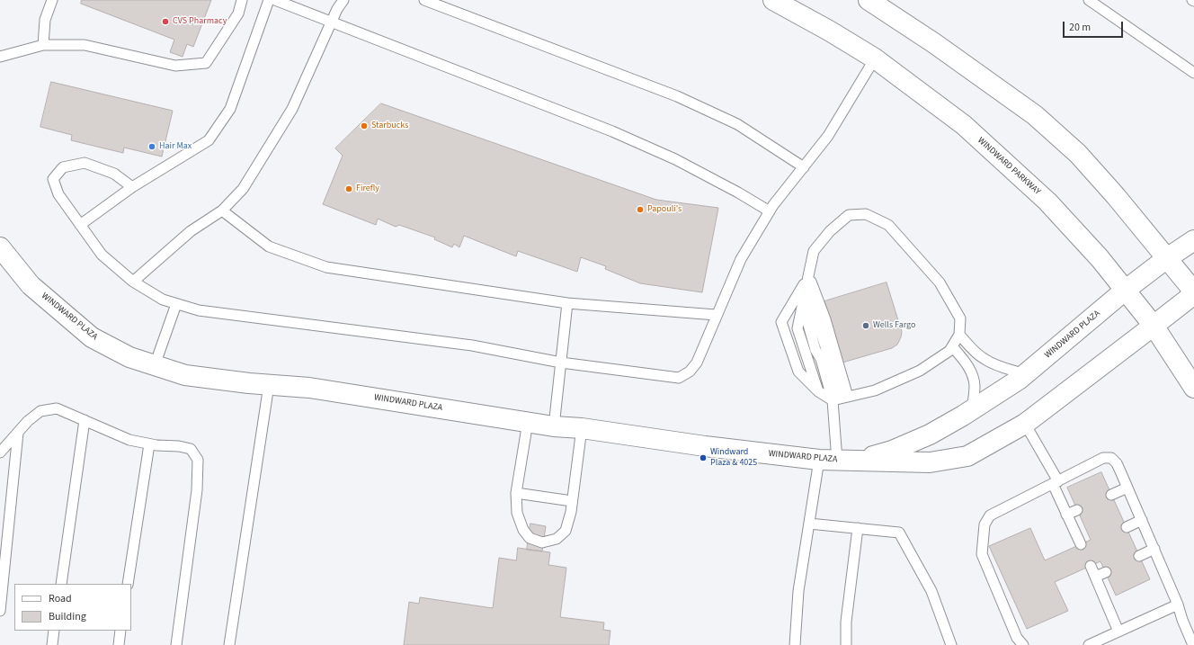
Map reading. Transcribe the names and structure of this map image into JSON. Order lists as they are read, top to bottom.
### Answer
{
  "streets": {
    "street": ["WINDWARD PARKWAY", "WINDWARD PLAZA"]
  },
  "crossings": [
    ["WINDWARD PARKWAY", "WINDWARD PLAZA"]
  ],
  "places": [
    "CVS Pharmacy",
    "Starbucks",
    "Hair Max",
    "Firefly",
    "Papouli's",
    "Wells Fargo",
    "Windward Plaza & 4025"
  ],
  "legend": ["Road", "Building"],
  "scale_bar": "20 m"
}
